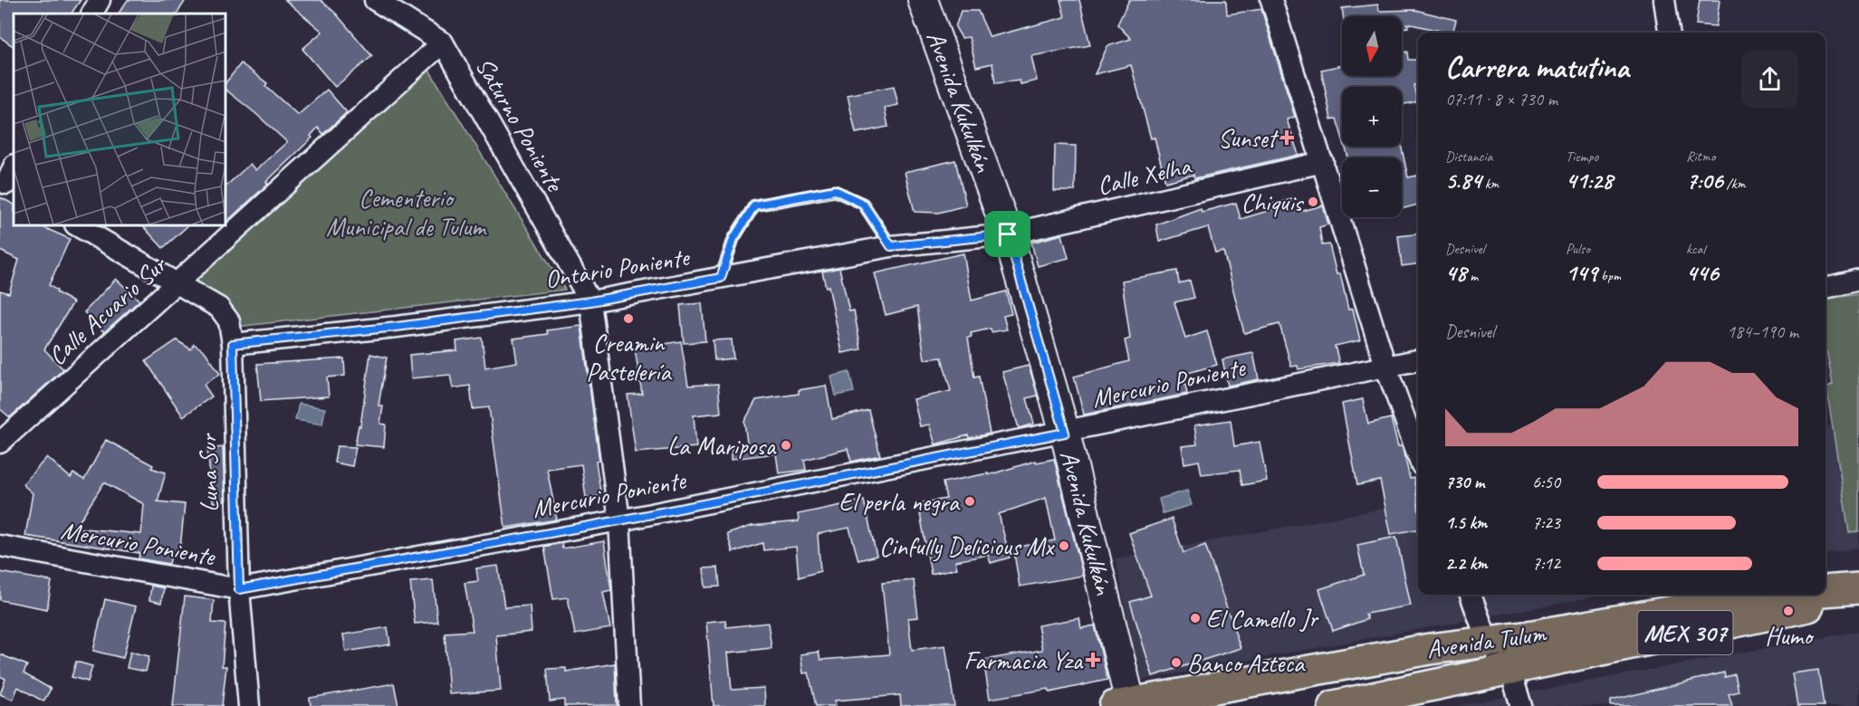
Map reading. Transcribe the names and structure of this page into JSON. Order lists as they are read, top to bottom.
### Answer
{
  "streets": {
    "main road": ["MEX 307", "Avenida Tulum"],
    "street": [
      "Avenida Kukulkán",
      "Saturno Poniente",
      "Calle Xelha",
      "Ontario Poniente",
      "Calle Acuario Sur",
      "Mercurio Poniente",
      "Luna Sur"
    ]
  },
  "crossings": [
    ["Avenida Kukulkán", "Calle Xelha"],
    ["Avenida Kukulkán", "Ontario Poniente"],
    ["Avenida Kukulkán", "Mercurio Poniente"],
    ["Avenida Kukulkán", "Avenida Tulum"],
    ["Saturno Poniente", "Ontario Poniente"],
    ["Saturno Poniente", "Calle Acuario Sur"],
    ["Calle Xelha", "Ontario Poniente"],
    ["Ontario Poniente", "Luna Sur"],
    ["Calle Acuario Sur", "Luna Sur"],
    ["Mercurio Poniente", "Luna Sur"]
  ],
  "parks": ["Cementerio Municipal de Tulum"],
  "places": {
    "health": ["Sunset", "Farmacia Yza"],
    "other": [
      "Chiquis",
      "Creamin Pastelería",
      "La Mariposa",
      "El perla negra",
      "Cinfully Delicious Mx",
      "Humo",
      "El Camello Jr",
      "Banco Azteca"
    ]
  },
  "north": "bottom",
  "page": {
    "map_buttons": ["+", "−"],
    "heading": ["Carrera matutina", "07:11 · 8 × 730 m"],
    "stats": [
      ["Distancia", "5.84 km"],
      ["Tiempo", "41:28"],
      ["Ritmo", "7:06 /km"],
      ["Desnivel", "48 m"],
      ["Pulso", "149 bpm"],
      ["kcal", "446"]
    ],
    "chart": ["Desnivel", "184–190 m"],
    "list": [
      {
        "name": "730 m",
        "note": "6:50"
      },
      {
        "name": "1.5 km",
        "note": "7:23"
      },
      {
        "name": "2.2 km",
        "note": "7:12"
      }
    ]
  }
}
